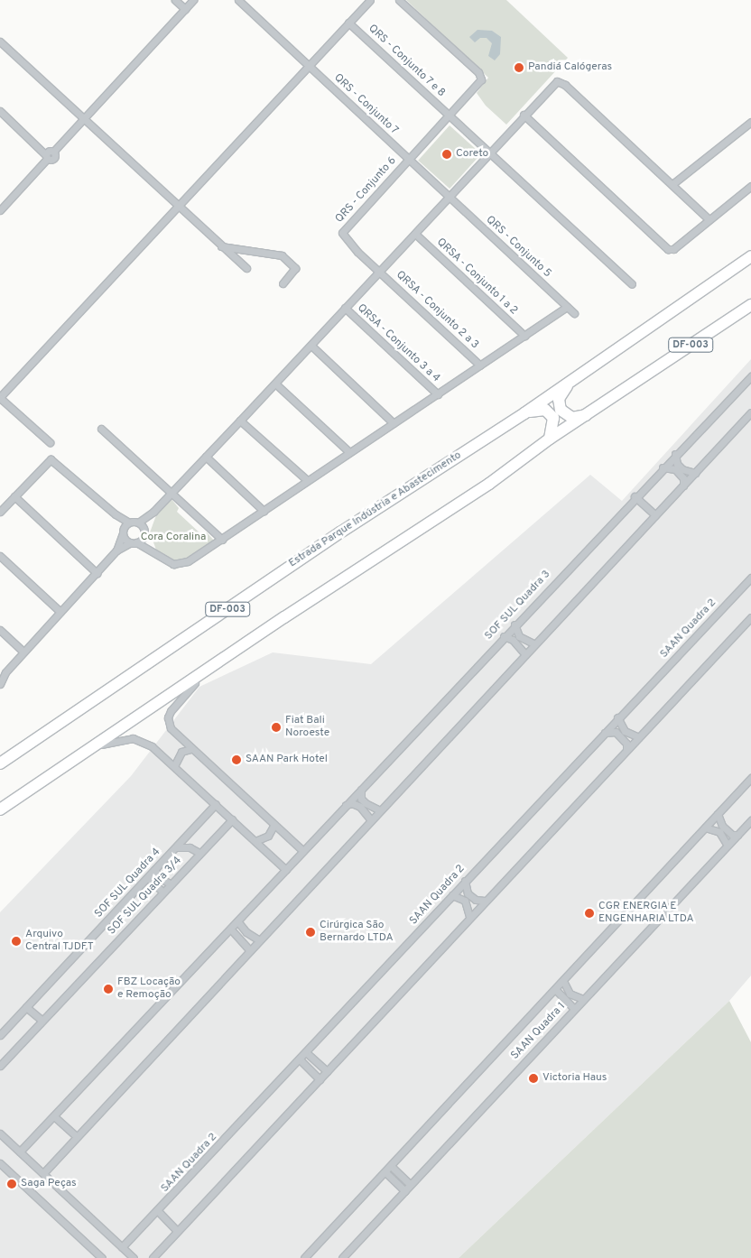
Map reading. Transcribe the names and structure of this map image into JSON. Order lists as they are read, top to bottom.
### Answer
{
  "streets": {
    "highway": ["DF-003", "Estrada Parque Indústria e Abastecimento"],
    "street": [
      "QRS - Conjunto 7 e 8",
      "QRS - Conjunto 7",
      "QRS - Conjunto 6",
      "QRS - Conjunto 5",
      "QRSA - Conjunto 1 a 2",
      "QRSA - Conjunto 2 a 3",
      "QRSA - Conjunto 3 a 4",
      "SOF SUL Quadra 3",
      "SAAN Quadra 2",
      "SOF SUL Quadra 4",
      "SOF SUL Quadra 3/4",
      "SAAN Quadra 1"
    ]
  },
  "crossings": [
    ["QRS - Conjunto 7", "QRS - Conjunto 6"],
    ["QRS - Conjunto 6", "QRS - Conjunto 5"],
    ["QRS - Conjunto 6", "QRSA - Conjunto 2 a 3"]
  ],
  "parks": ["Cora Coralina"],
  "places": [
    "Pandiá Calógeras",
    "Coreto",
    "Fiat Bali Noroeste",
    "SAAN Park Hotel",
    "CGR ENERGIA E ENGENHARIA LTDA",
    "Cirúrgica São Bernardo LTDA",
    "Arquivo Central TJDFT",
    "FBZ Locação e Remoção",
    "Victoria Haus",
    "Saga Peças"
  ]
}
